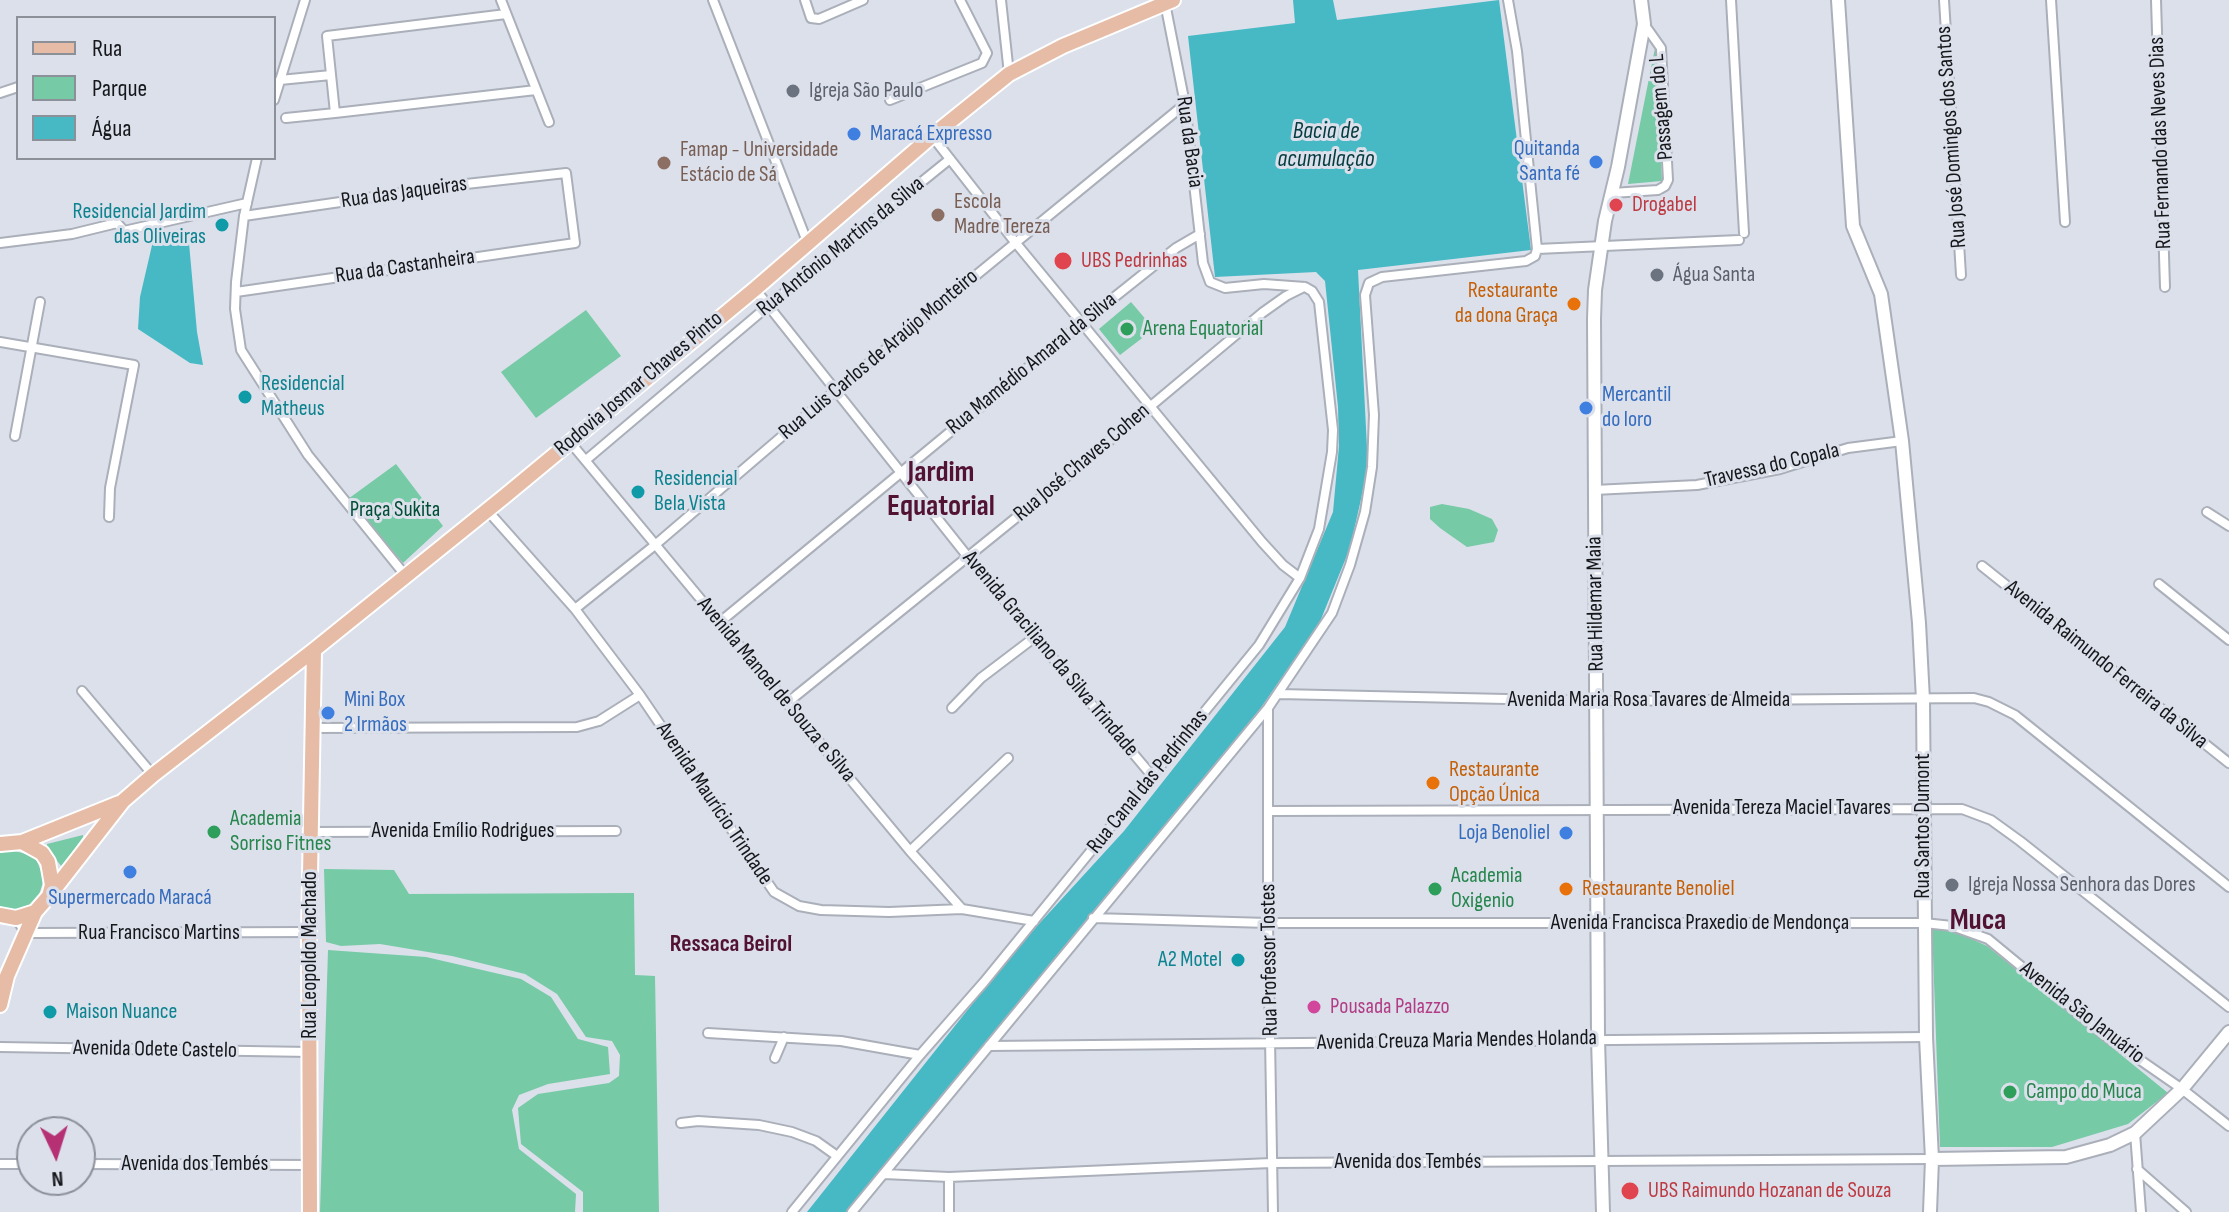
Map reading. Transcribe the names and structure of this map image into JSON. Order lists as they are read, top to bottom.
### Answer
{
  "streets": {
    "main road": [
      "Rodovia Josmar Chaves Pinto",
      "Rua Hildemar Maia",
      "Rua Santos Dumont",
      "Rua Leopoldo Machado"
    ],
    "street": [
      "Passagem do L",
      "Rua José Domingos dos Santos",
      "Rua da Bacia",
      "Rua Fernando das Neves Dias",
      "Rua das Jaqueiras",
      "Rua Antônio Martins da Silva",
      "Rua da Castanheira",
      "Rua Luis Carlos de Araújo Monteiro",
      "Rua Mamédio Amaral da Silva",
      "Rua José Chaves Cohen",
      "Travessa do Copala",
      "Avenida Graciliano da Silva Trindade",
      "Avenida Raimundo Ferreira da Silva",
      "Avenida Manoel de Souza e Silva",
      "Avenida Maria Rosa Tavares de Almeida",
      "Rua Canal das Pedrinhas",
      "Avenida Maurício Trindade",
      "Avenida Tereza Maciel Tavares",
      "Avenida Emílio Rodrigues",
      "Avenida Francisca Praxedio de Mendonça",
      "Rua Francisco Martins",
      "Rua Professor Tostes",
      "Avenida São Januário",
      "Avenida Creuza Maria Mendes Holanda",
      "Avenida Odete Castelo",
      "Avenida dos Tembés"
    ]
  },
  "crossings": [
    ["Passagem do L", "Rua Hildemar Maia"],
    ["Rua da Bacia", "Rua Luis Carlos de Araújo Monteiro"],
    ["Rua da Bacia", "Rua Mamédio Amaral da Silva"],
    ["Rua da Bacia", "Rodovia Josmar Chaves Pinto"],
    ["Rua da Bacia", "Rua José Chaves Cohen"],
    ["Rua da Bacia", "Rua Canal das Pedrinhas"],
    ["Rua das Jaqueiras", "Rua da Castanheira"],
    ["Rua Antônio Martins da Silva", "Avenida Graciliano da Silva Trindade"],
    ["Rua Antônio Martins da Silva", "Avenida Manoel de Souza e Silva"],
    ["Rua Luis Carlos de Araújo Monteiro", "Avenida Graciliano da Silva Trindade"],
    ["Rua Luis Carlos de Araújo Monteiro", "Avenida Manoel de Souza e Silva"],
    ["Rua Luis Carlos de Araújo Monteiro", "Avenida Maurício Trindade"],
    ["Rua Mamédio Amaral da Silva", "Avenida Graciliano da Silva Trindade"],
    ["Rua Mamédio Amaral da Silva", "Avenida Manoel de Souza e Silva"],
    ["Rodovia Josmar Chaves Pinto", "Avenida Graciliano da Silva Trindade"],
    ["Rodovia Josmar Chaves Pinto", "Avenida Manoel de Souza e Silva"],
    ["Rodovia Josmar Chaves Pinto", "Avenida Maurício Trindade"],
    ["Rodovia Josmar Chaves Pinto", "Rua Leopoldo Machado"],
    ["Rua José Chaves Cohen", "Avenida Graciliano da Silva Trindade"],
    ["Rua José Chaves Cohen", "Avenida Manoel de Souza e Silva"],
    ["Rua José Chaves Cohen", "Rua Canal das Pedrinhas"],
    ["Travessa do Copala", "Rua Hildemar Maia"],
    ["Travessa do Copala", "Rua Santos Dumont"],
    ["Rua Hildemar Maia", "Avenida Maria Rosa Tavares de Almeida"],
    ["Rua Hildemar Maia", "Avenida Tereza Maciel Tavares"],
    ["Rua Hildemar Maia", "Avenida Francisca Praxedio de Mendonça"],
    ["Rua Hildemar Maia", "Avenida Creuza Maria Mendes Holanda"],
    ["Rua Hildemar Maia", "Avenida dos Tembés"],
    ["Avenida Graciliano da Silva Trindade", "Rua Canal das Pedrinhas"],
    ["Avenida Manoel de Souza e Silva", "Avenida Maurício Trindade"],
    ["Avenida Maria Rosa Tavares de Almeida", "Rua Canal das Pedrinhas"],
    ["Avenida Maria Rosa Tavares de Almeida", "Rua Santos Dumont"],
    ["Rua Canal das Pedrinhas", "Avenida Maurício Trindade"],
    ["Rua Canal das Pedrinhas", "Avenida Francisca Praxedio de Mendonça"],
    ["Rua Canal das Pedrinhas", "Rua Professor Tostes"],
    ["Rua Canal das Pedrinhas", "Avenida Creuza Maria Mendes Holanda"],
    ["Rua Canal das Pedrinhas", "Avenida dos Tembés"],
    ["Avenida Tereza Maciel Tavares", "Rua Santos Dumont"],
    ["Avenida Tereza Maciel Tavares", "Rua Professor Tostes"],
    ["Rua Santos Dumont", "Avenida Francisca Praxedio de Mendonça"],
    ["Rua Santos Dumont", "Avenida São Januário"],
    ["Rua Santos Dumont", "Avenida Creuza Maria Mendes Holanda"],
    ["Rua Santos Dumont", "Avenida dos Tembés"],
    ["Avenida Emílio Rodrigues", "Rua Leopoldo Machado"],
    ["Avenida Francisca Praxedio de Mendonça", "Rua Professor Tostes"],
    ["Avenida Francisca Praxedio de Mendonça", "Avenida São Januário"],
    ["Rua Francisco Martins", "Rua Leopoldo Machado"],
    ["Rua Leopoldo Machado", "Avenida Odete Castelo"],
    ["Rua Leopoldo Machado", "Avenida dos Tembés"],
    ["Rua Professor Tostes", "Avenida Creuza Maria Mendes Holanda"],
    ["Rua Professor Tostes", "Avenida dos Tembés"]
  ],
  "districts": ["Jardim Equatorial", "Muca", "Ressaca Beirol"],
  "water": ["Bacia de acumulação"],
  "parks": ["Praça Sukita"],
  "places": [
    "Igreja São Paulo",
    "Maracá Expresso",
    "Quitanda Santa fé",
    "Famap - Universidade Estácio de Sá",
    "Drogabel",
    "Escola Madre Tereza",
    "Residencial Jardim das Oliveiras",
    "UBS Pedrinhas",
    "Água Santa",
    "Restaurante da dona Graça",
    "Arena Equatorial",
    "Residencial Matheus",
    "Mercantil do loro",
    "Residencial Bela Vista",
    "Mini Box 2 Irmãos",
    "Restaurante Opção Única",
    "Academia Sorriso Fitnes",
    "Loja Benoliel",
    "Supermercado Maracá",
    "Igreja Nossa Senhora das Dores",
    "Academia Oxigenio",
    "Restaurante Benoliel",
    "A2 Motel",
    "Pousada Palazzo",
    "Maison Nuance",
    "Campo do Muca",
    "UBS Raimundo Hozanan de Souza"
  ],
  "legend": ["Rua", "Parque", "Água"],
  "north": "bottom"
}
